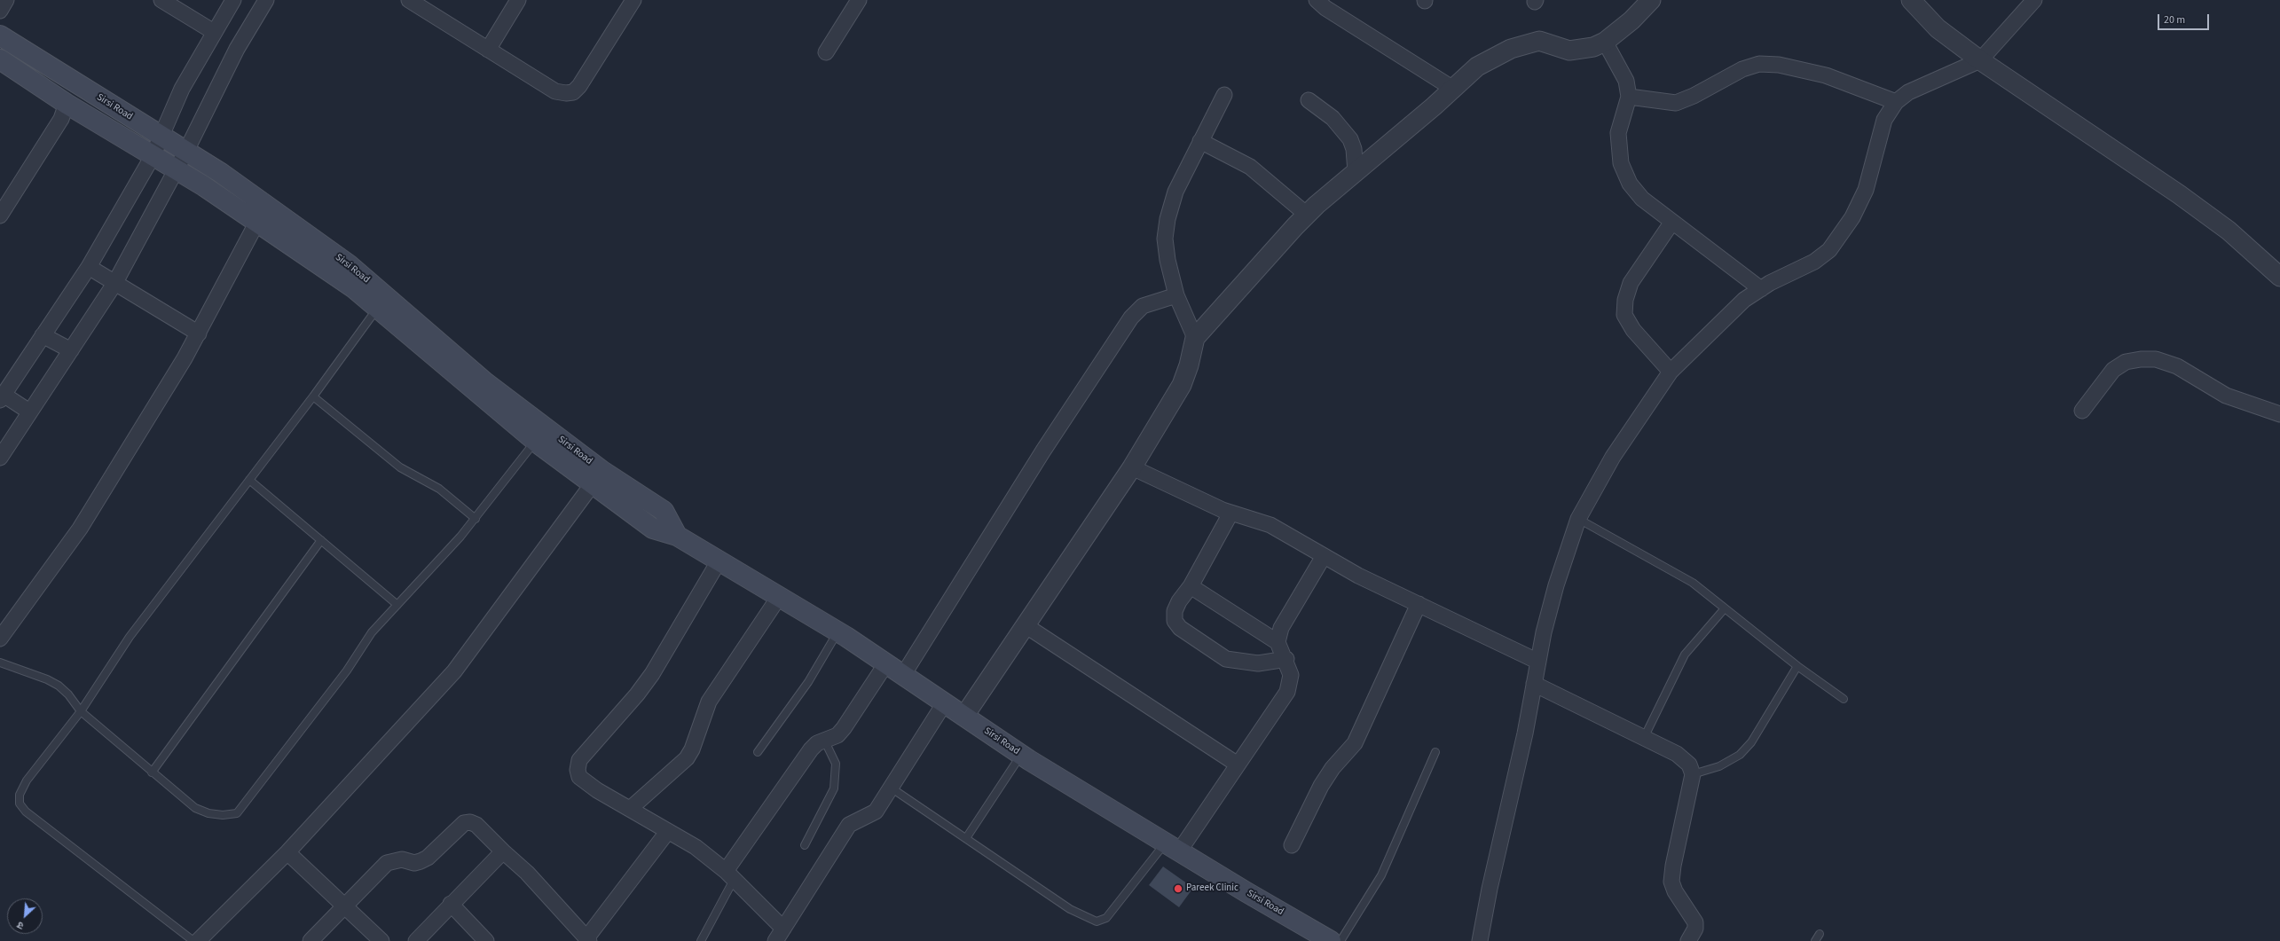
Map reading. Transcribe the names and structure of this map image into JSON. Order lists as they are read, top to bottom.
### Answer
{
  "streets": {
    "main road": ["Sirsi Road"]
  },
  "places": ["Pareek Clinic"],
  "scale_bar": "20 m",
  "north": "bottom left"
}
